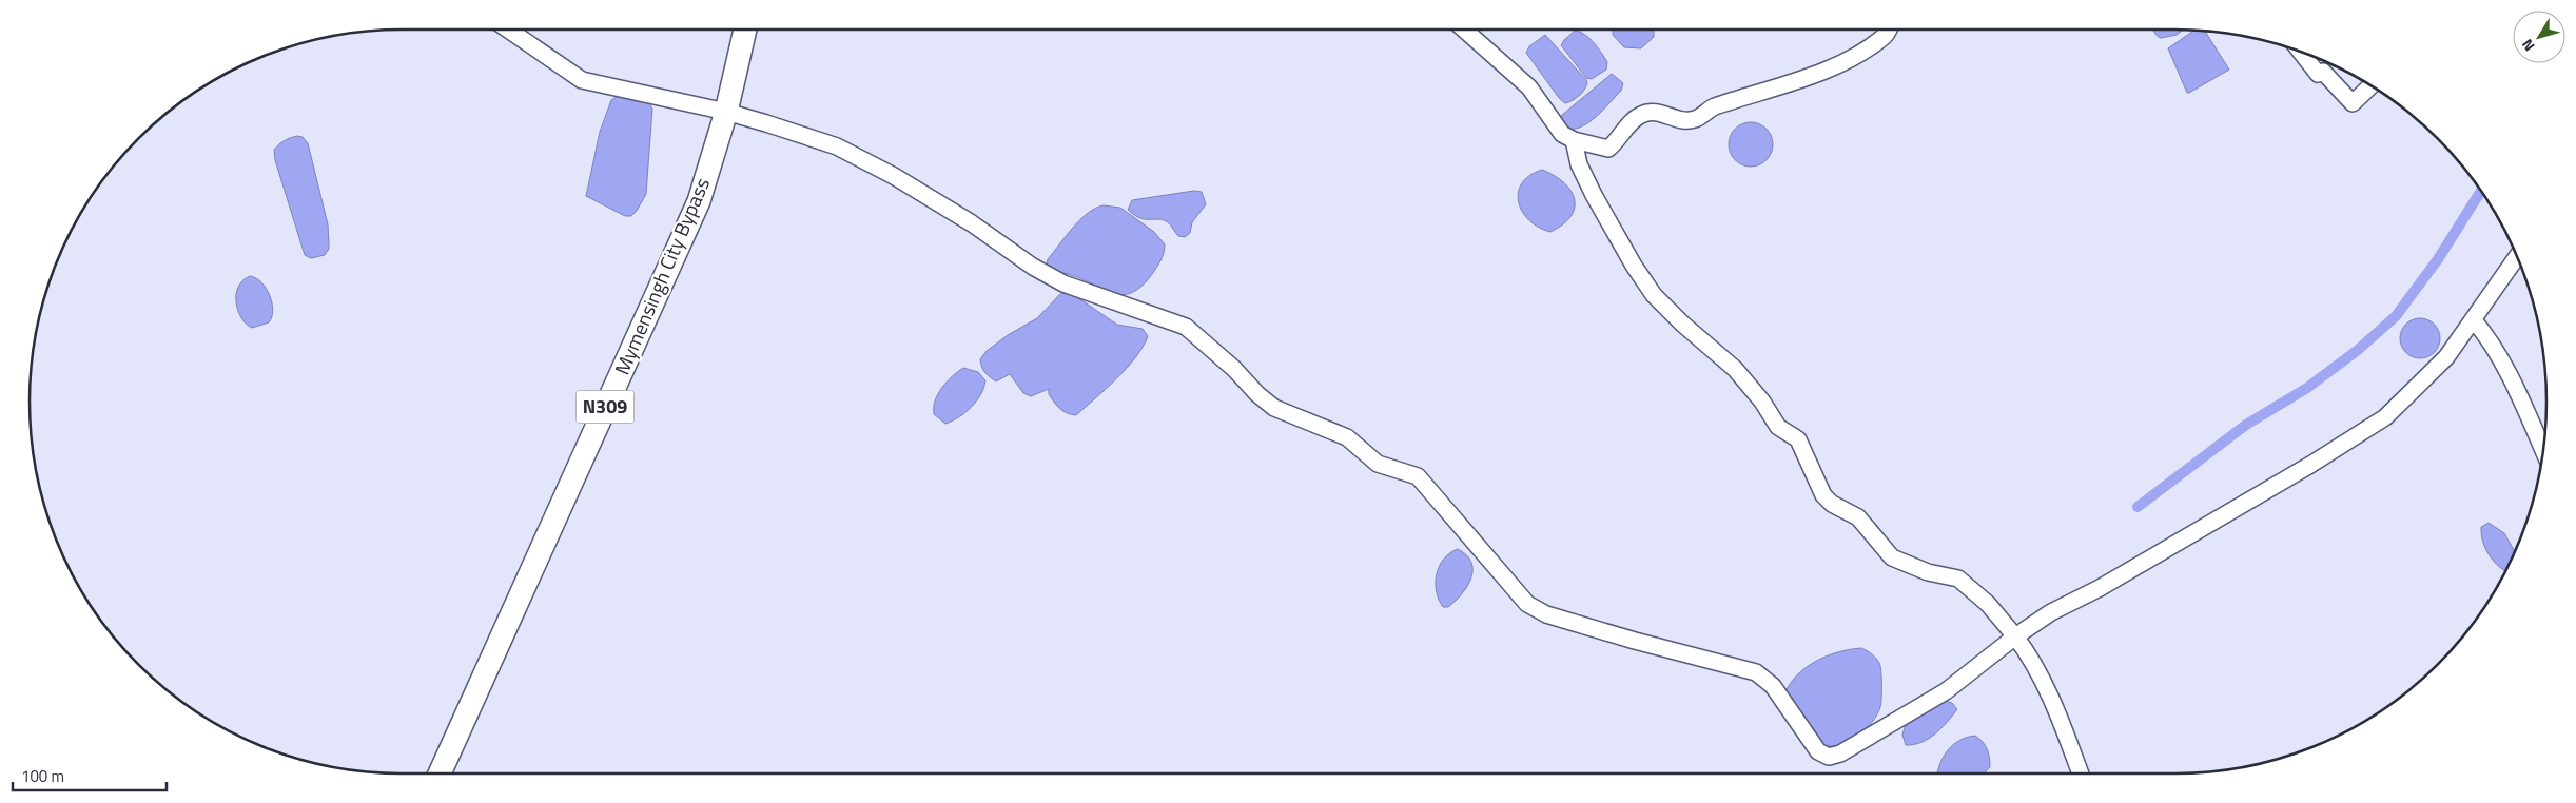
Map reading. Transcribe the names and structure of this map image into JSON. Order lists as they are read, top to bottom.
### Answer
{
  "streets": {
    "highway": ["Mymensingh City Bypass", "N309"]
  },
  "scale_bar": "100 m",
  "north": "bottom left"
}
